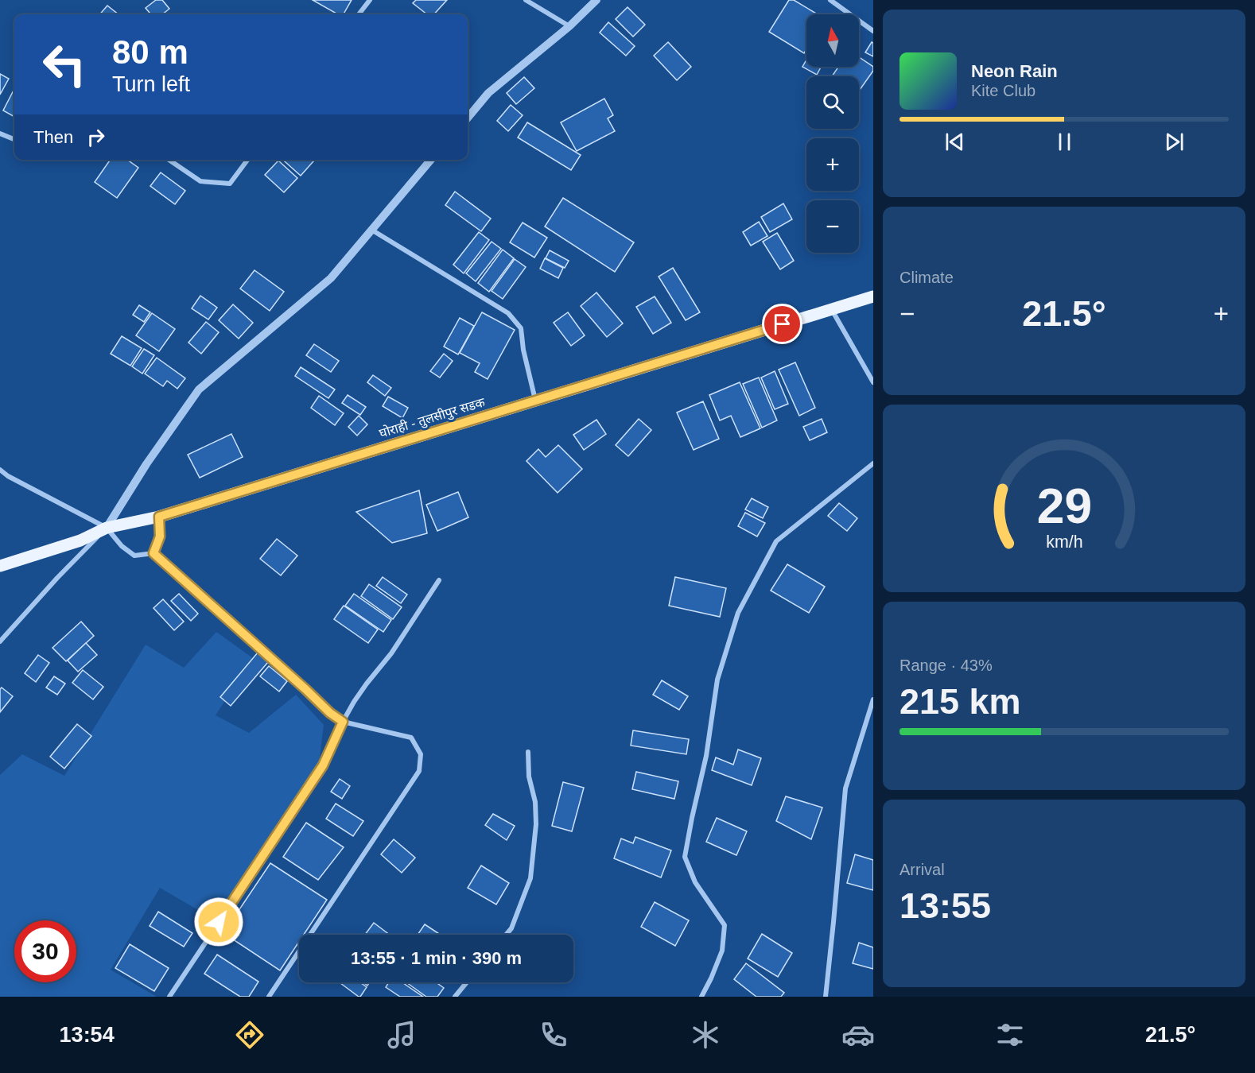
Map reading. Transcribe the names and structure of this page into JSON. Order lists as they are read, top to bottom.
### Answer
{
  "streets": {
    "main road": ["घोराही - तुलसीपुर सडक"]
  },
  "north": "top",
  "page": {
    "map_buttons": ["+", "−"],
    "turn": ["80 m", "Turn left"],
    "song": ["Neon Rain", "Kite Club"],
    "then": "Then",
    "tile": [
      "Climate",
      ["Range · 43%", "215 km"],
      ["Arrival", "13:55"]
    ],
    "heat": ["−", "21.5°", "+"],
    "limit": "30",
    "trip": "13:55 · 1 min · 390 m",
    "tabs": ["13:54", "21.5°"],
    "gauge": ["29", "km/h"]
  }
}
